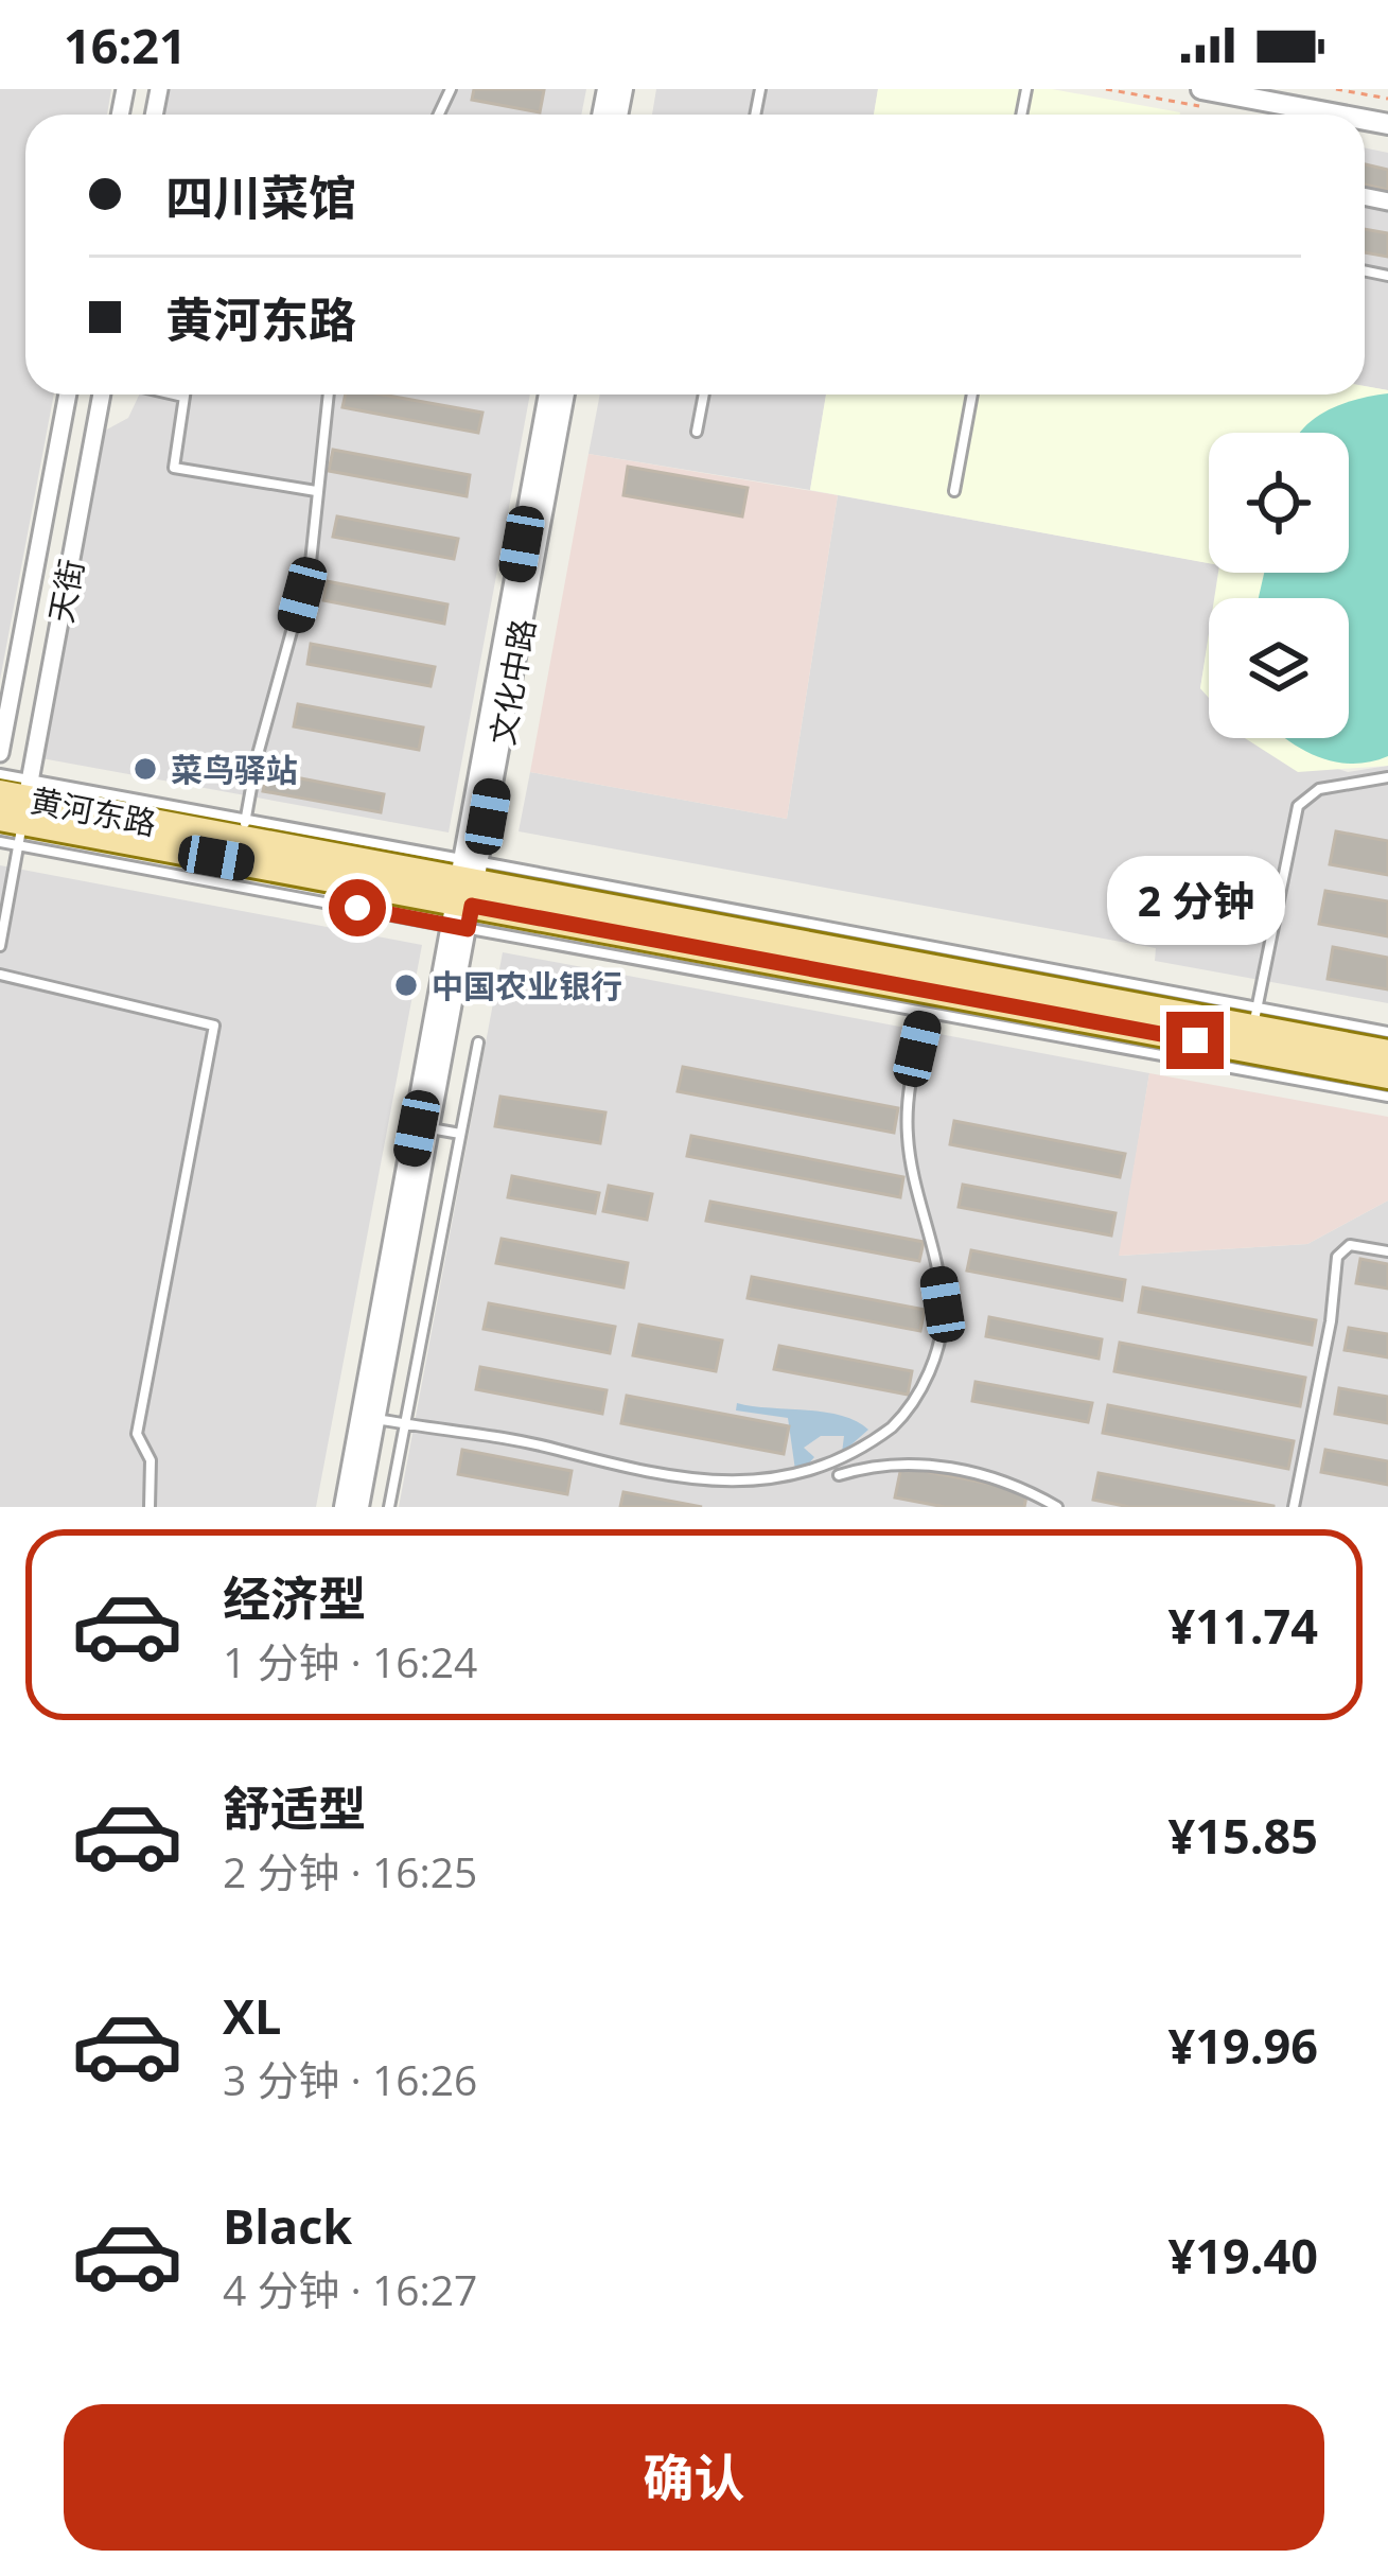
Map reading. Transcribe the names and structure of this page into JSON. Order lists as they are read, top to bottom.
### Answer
{
  "streets": {
    "main road": ["黄河东路"],
    "street": ["天街", "文化中路"]
  },
  "crossings": [
    ["天街", "黄河东路"],
    ["文化中路", "黄河东路"]
  ],
  "places": ["菜鸟驿站", "中国农业银行"],
  "page": {
    "status": "16:21",
    "banner": ["四川菜馆", "黄河东路"],
    "bubble": "2 分钟",
    "list": [
      {
        "name": "经济型",
        "note": "1 分钟 · 16:24",
        "value": "¥11.74"
      },
      {
        "name": "舒适型",
        "note": "2 分钟 · 16:25",
        "value": "¥15.85"
      },
      {
        "name": "XL",
        "note": "3 分钟 · 16:26",
        "value": "¥19.96"
      },
      {
        "name": "Black",
        "note": "4 分钟 · 16:27",
        "value": "¥19.40"
      }
    ],
    "buttons": "确认"
  }
}
